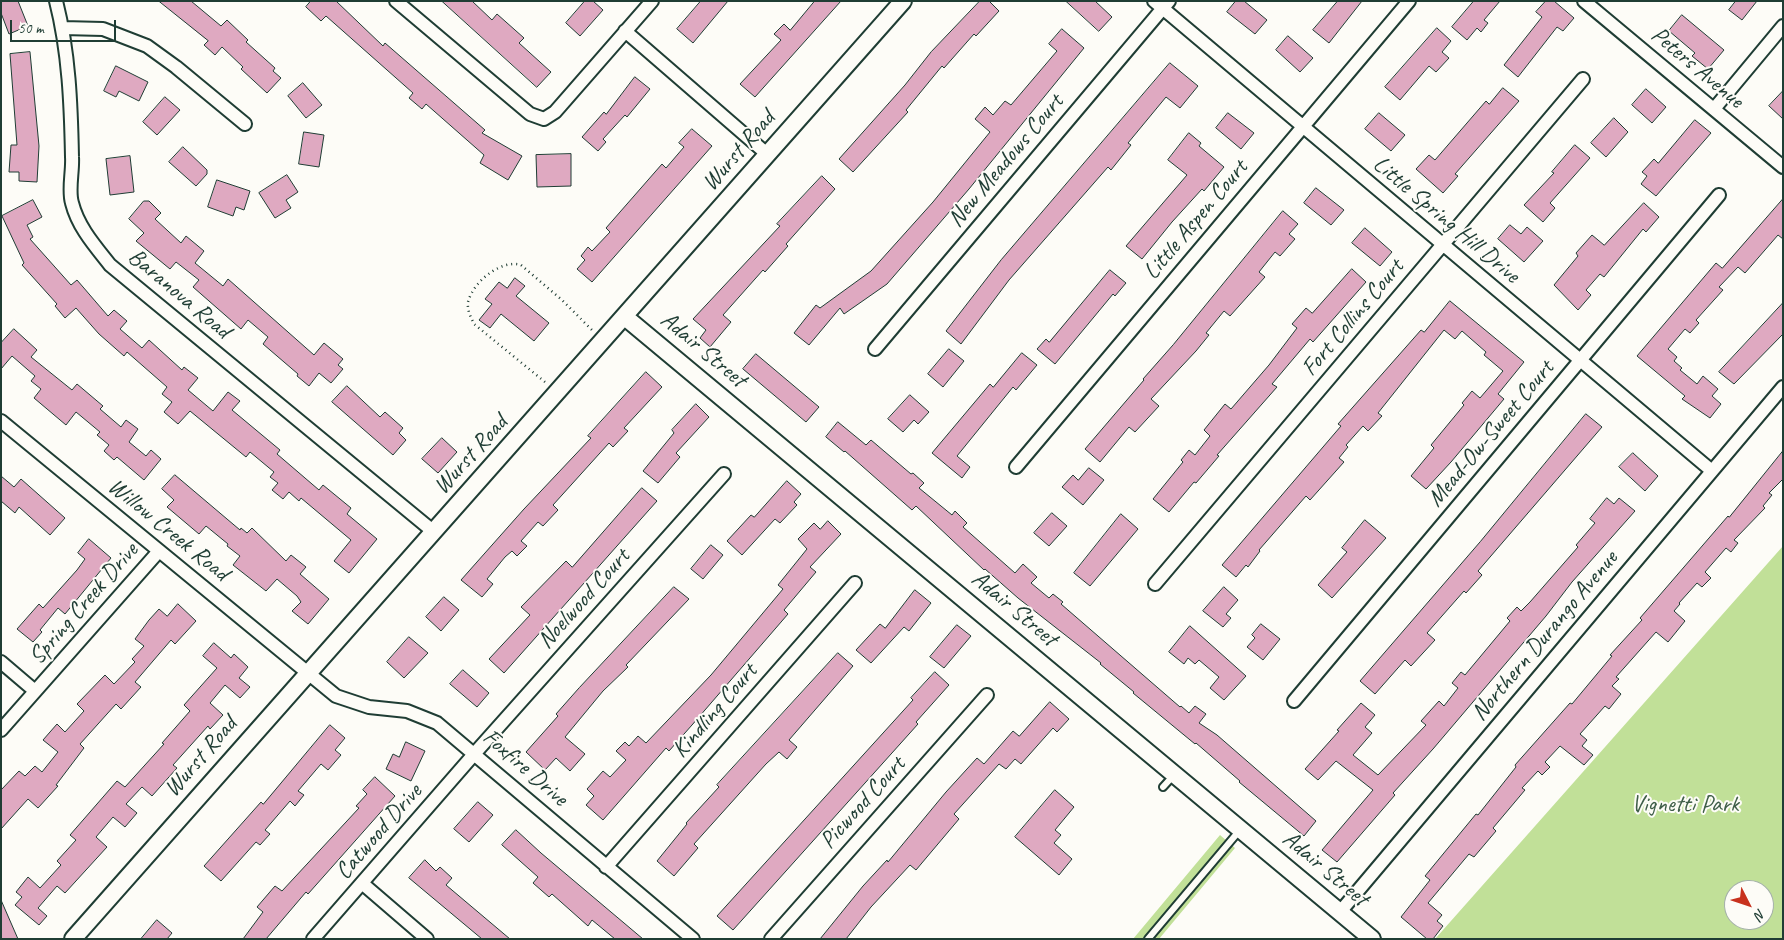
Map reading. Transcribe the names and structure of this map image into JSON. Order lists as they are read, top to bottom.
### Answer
{
  "streets": {
    "street": [
      "Peters Avenue",
      "Wurst Road",
      "New Meadows Court",
      "Little Aspen Court",
      "Little Spring Hill Drive",
      "Baranova Road",
      "Fort Collins Court",
      "Adair Street",
      "Mead-Ow-Sweet Court",
      "Willow Creek Road",
      "Noelwood Court",
      "Spring Creek Drive",
      "Northern Durango Avenue",
      "Kindling Court",
      "Foxfire Drive",
      "Picwood Court",
      "Catwood Drive"
    ]
  },
  "crossings": [
    ["Wurst Road", "Baranova Road"],
    ["Wurst Road", "Adair Street"],
    ["Wurst Road", "Willow Creek Road"],
    ["Wurst Road", "Foxfire Drive"],
    ["New Meadows Court", "Little Spring Hill Drive"],
    ["Little Aspen Court", "Little Spring Hill Drive"],
    ["Little Spring Hill Drive", "Fort Collins Court"],
    ["Little Spring Hill Drive", "Mead-Ow-Sweet Court"],
    ["Little Spring Hill Drive", "Northern Durango Avenue"],
    ["Adair Street", "Northern Durango Avenue"],
    ["Willow Creek Road", "Spring Creek Drive"],
    ["Willow Creek Road", "Foxfire Drive"],
    ["Noelwood Court", "Foxfire Drive"],
    ["Noelwood Court", "Catwood Drive"],
    ["Kindling Court", "Foxfire Drive"],
    ["Foxfire Drive", "Catwood Drive"]
  ],
  "parks": ["Vignetti Park"],
  "scale_bar": "50 m",
  "north": "bottom right"
}
